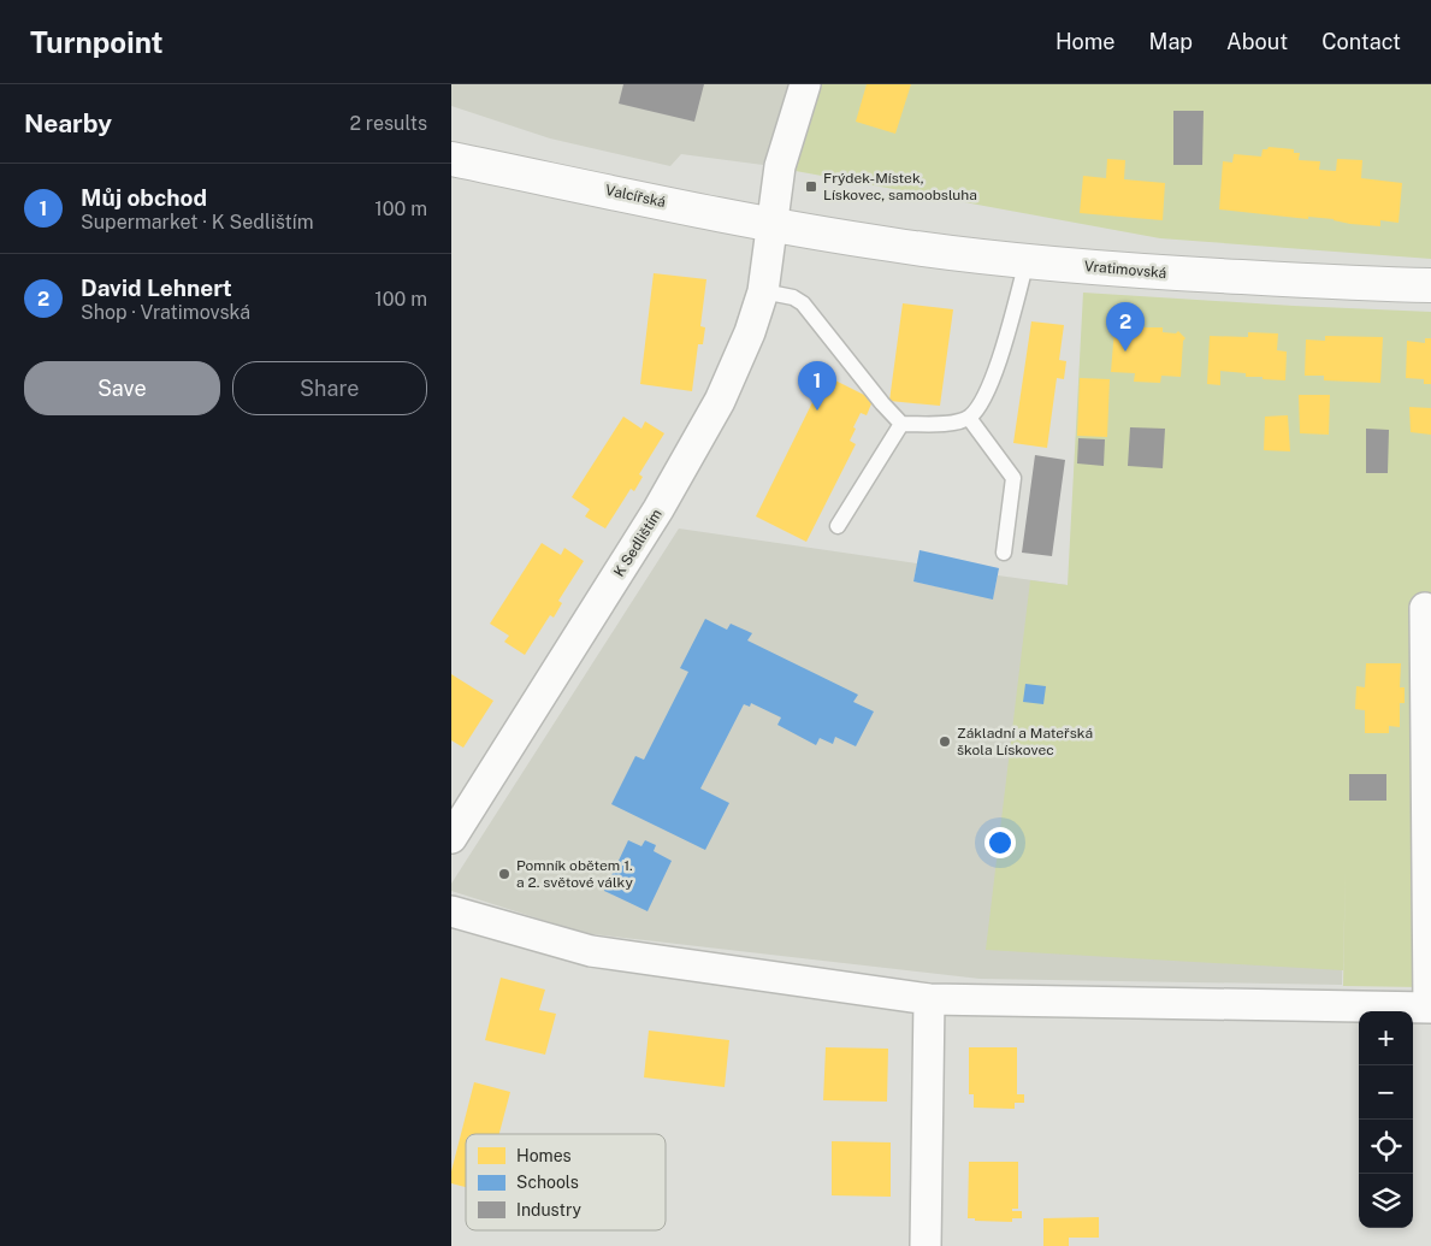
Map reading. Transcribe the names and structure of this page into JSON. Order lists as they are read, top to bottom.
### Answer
{
  "streets": {
    "main road": ["Valcířská", "Vratimovská"],
    "street": ["K Sedlištím"]
  },
  "crossings": [
    ["Valcířská", "Vratimovská"],
    ["Valcířská", "K Sedlištím"]
  ],
  "places": {
    "transit": ["Frýdek-Místek, Lískovec, samoobsluha"],
    "other": ["Základní a Mateřská škola Lískovec", "Pomník obětem 1. a 2. světové války"]
  },
  "legend": ["Homes", "Schools", "Industry"],
  "page": {
    "header": "Turnpoint",
    "nav": [
      "Home",
      "Map",
      "About",
      "Contact"
    ],
    "heading": ["Nearby", "2 results"],
    "list": [
      {
        "mark": "1",
        "name": "Můj obchod",
        "note": "Supermarket · K Sedlištím",
        "value": "100 m"
      },
      {
        "mark": "2",
        "name": "David Lehnert",
        "note": "Shop · Vratimovská",
        "value": "100 m"
      }
    ],
    "pins": ["2", "1"],
    "buttons": ["Save", "Share"],
    "map_buttons": ["+", "−"]
  }
}
